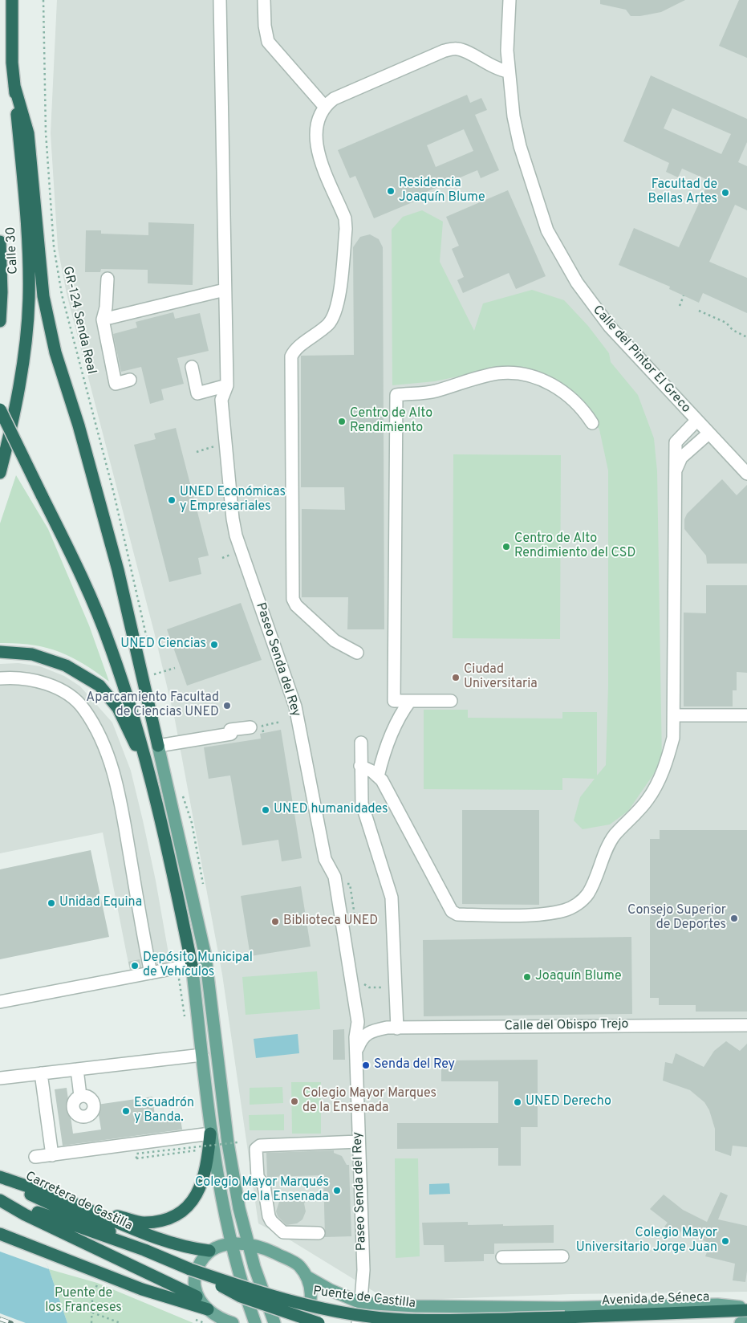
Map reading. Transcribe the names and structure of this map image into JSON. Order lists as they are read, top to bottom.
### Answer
{
  "streets": {
    "highway": [
      "Calle 30",
      "Carretera de Castilla",
      "Puente de Castilla",
      "Avenida de Séneca"
    ],
    "street": ["Calle del Pintor El Greco", "Paseo Senda del Rey", "Calle del Obispo Trejo"],
    "path": ["GR-124 Senda Real"]
  },
  "crossings": [
    ["Paseo Senda del Rey", "Calle del Obispo Trejo"],
    ["Carretera de Castilla", "Puente de Castilla"],
    ["Puente de Castilla", "Avenida de Séneca"]
  ],
  "parks": ["Puente de los Franceses"],
  "places": [
    "Residencia Joaquín Blume",
    "Facultad de Bellas Artes",
    "Centro de Alto Rendimiento",
    "UNED Económicas y Empresariales",
    "Centro de Alto Rendimiento del CSD",
    "UNED Ciencias",
    "Ciudad Universitaria",
    "Aparcamiento Facultad de Ciencias UNED",
    "UNED humanidades",
    "Unidad Equina",
    "Consejo Superior de Deportes",
    "Biblioteca UNED",
    "Depósito Municipal de Vehículos",
    "Joaquín Blume",
    "Senda del Rey",
    "Colegio Mayor Marques de la Ensenada",
    "UNED Derecho",
    "Escuadrón y Banda.",
    "Colegio Mayor Marqués de la Ensenada",
    "Colegio Mayor Universitario Jorge Juan"
  ]
}
